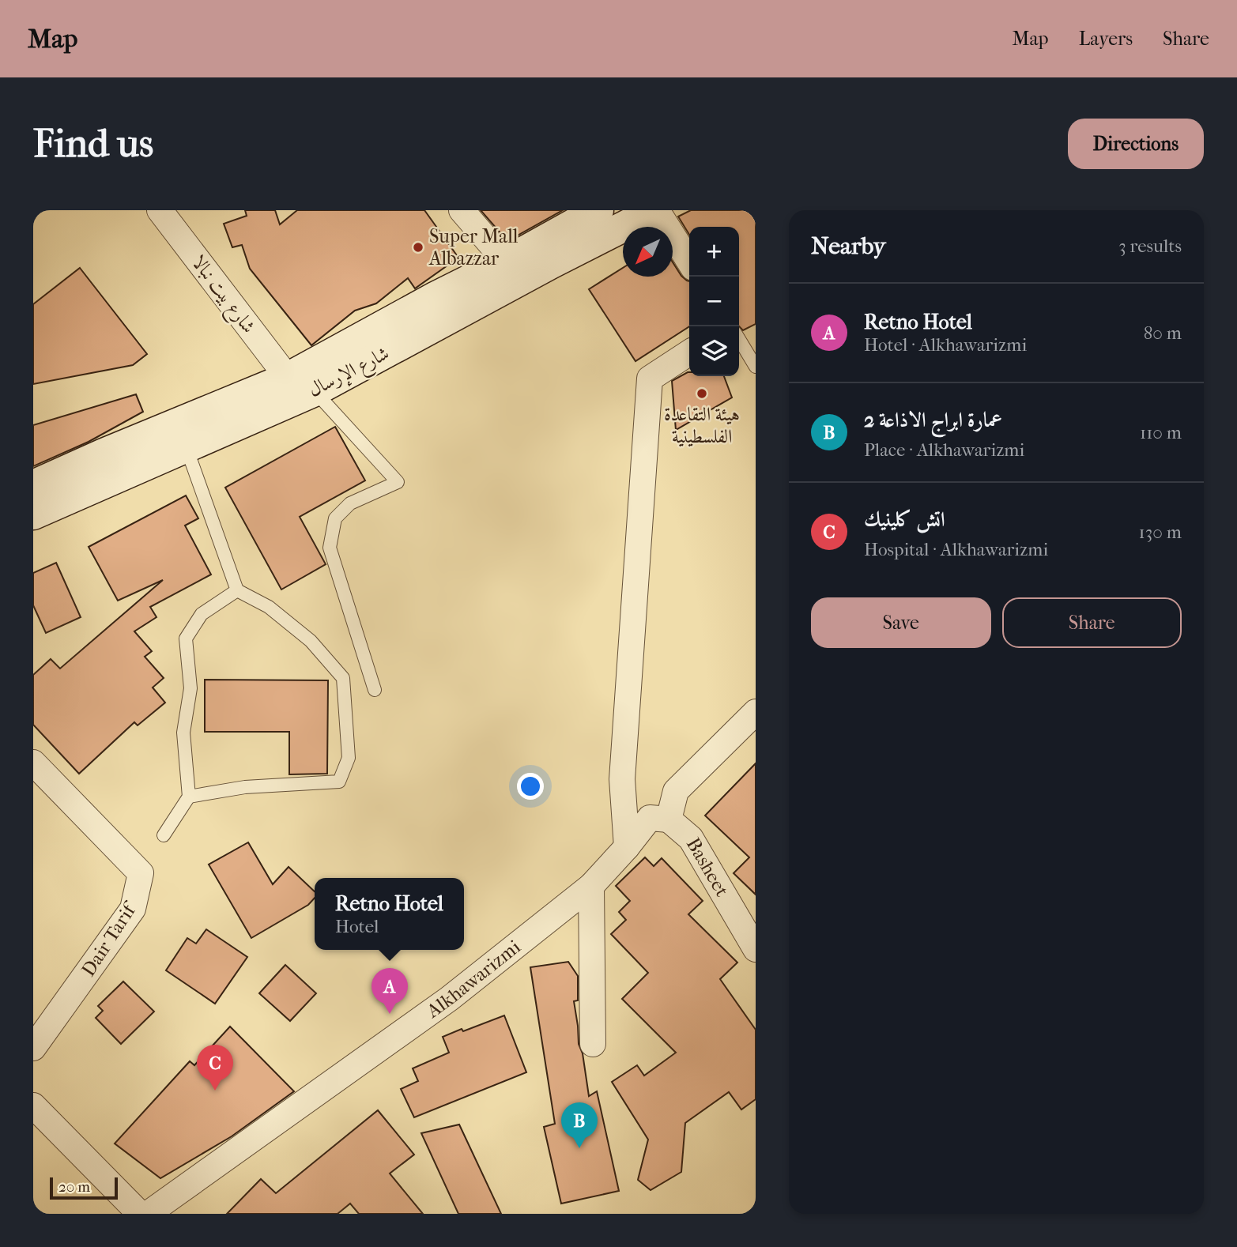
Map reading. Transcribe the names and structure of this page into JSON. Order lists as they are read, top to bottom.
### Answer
{
  "streets": {
    "main road": ["شارع الإرسال"],
    "street": [
      "شارع بيت نبالا",
      "Basheet",
      "Dair Tarif",
      "Alkhawarizmi"
    ]
  },
  "crossings": [
    ["شارع بيت نبالا", "شارع الإرسال"],
    ["Basheet", "Alkhawarizmi"]
  ],
  "places": ["Super Mall Albazzar", "هيئة التقاعدة الفلسطينية"],
  "scale_bar": "20 m",
  "north": "bottom left",
  "page": {
    "header": "Map",
    "nav": ["Map", "Layers", "Share"],
    "buttons": [
      "Directions",
      ["Save", "Share"]
    ],
    "title": "Find us",
    "heading": ["Nearby", "3 results"],
    "map_buttons": ["+", "−"],
    "list": [
      {
        "mark": "A",
        "name": "Retno Hotel",
        "note": "Hotel · Alkhawarizmi",
        "value": "80 m"
      },
      {
        "mark": "B",
        "name": "عمارة ابراج الاذاعة 2",
        "note": "Place · Alkhawarizmi",
        "value": "110 m"
      },
      {
        "mark": "C",
        "name": "اتش كلينيك",
        "note": "Hospital · Alkhawarizmi",
        "value": "130 m"
      }
    ],
    "popup": ["Retno Hotel", "Hotel"],
    "pins": ["A", "C", "B"],
    "scale": "20 m"
  }
}
